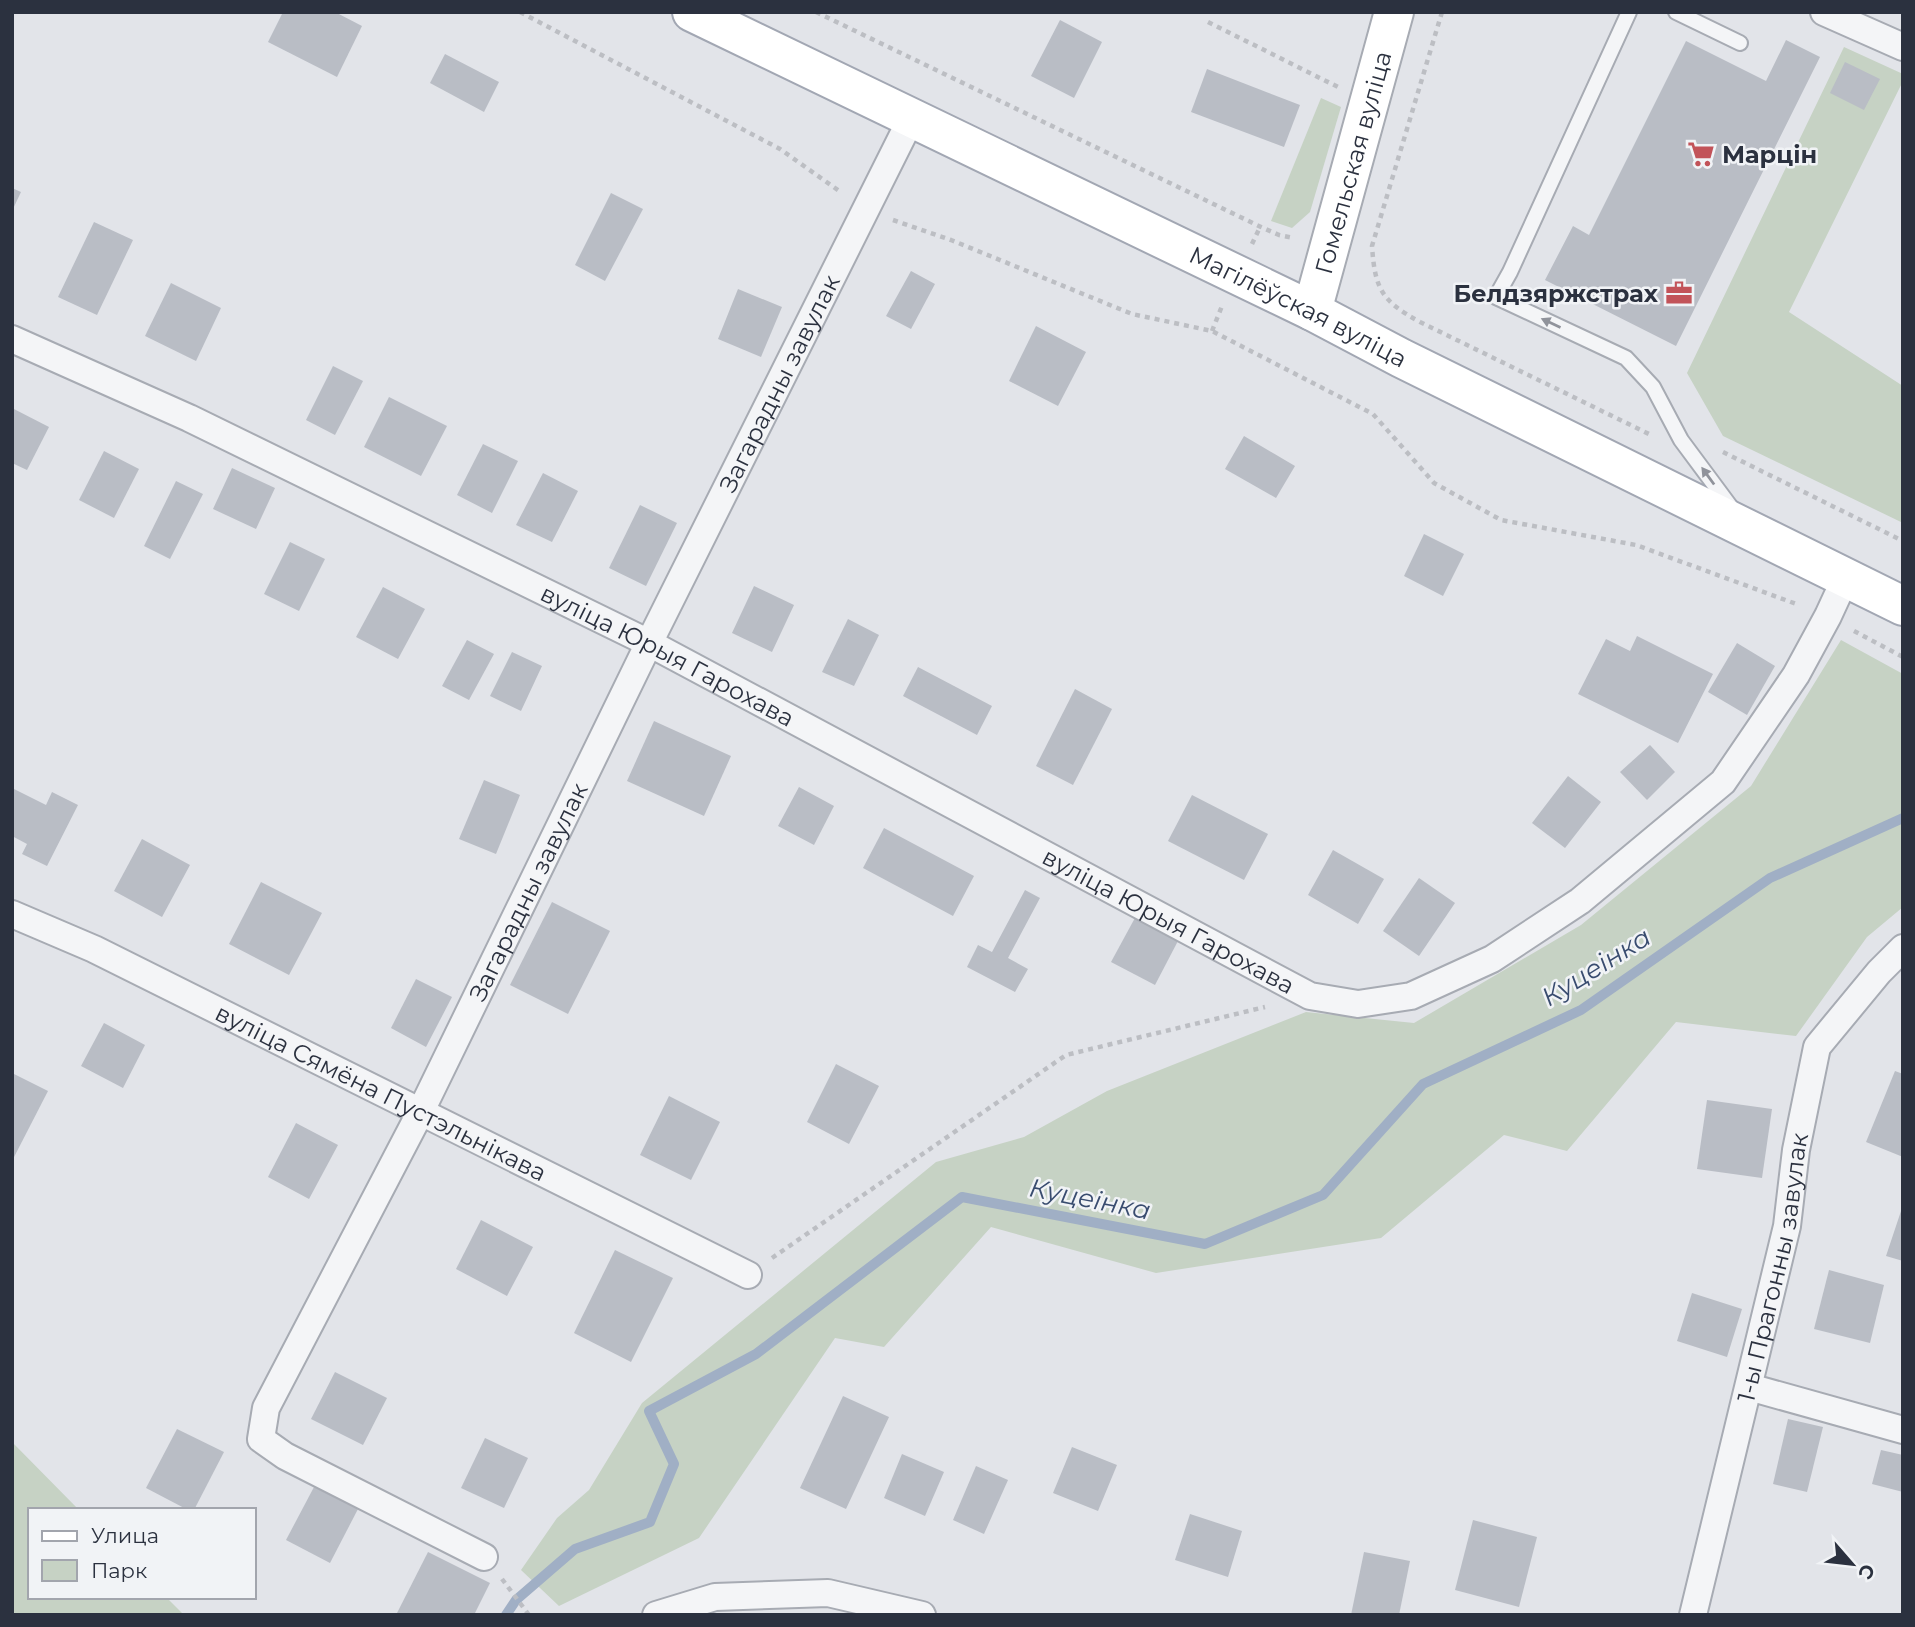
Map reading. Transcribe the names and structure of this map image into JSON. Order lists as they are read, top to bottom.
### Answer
{
  "streets": {
    "main road": ["Гомельская вуліца", "Магілёўская вуліца"],
    "street": [
      "Загарадны завулак",
      "вуліца Юрыя Гарохава",
      "вуліца Сямёна Пустэльнікава",
      "1-ы Прагонны завулак"
    ]
  },
  "crossings": [
    ["Гомельская вуліца", "Магілёўская вуліца"],
    ["Магілёўская вуліца", "Загарадны завулак"],
    ["Магілёўская вуліца", "вуліца Юрыя Гарохава"],
    ["Загарадны завулак", "вуліца Юрыя Гарохава"],
    ["Загарадны завулак", "вуліца Сямёна Пустэльнікава"]
  ],
  "water": ["Куцеінка"],
  "places": {
    "supermarket": ["Марцін"],
    "office": ["Белдзяржстрах"]
  },
  "legend": ["Улица", "Парк"],
  "north": "bottom right"
}
